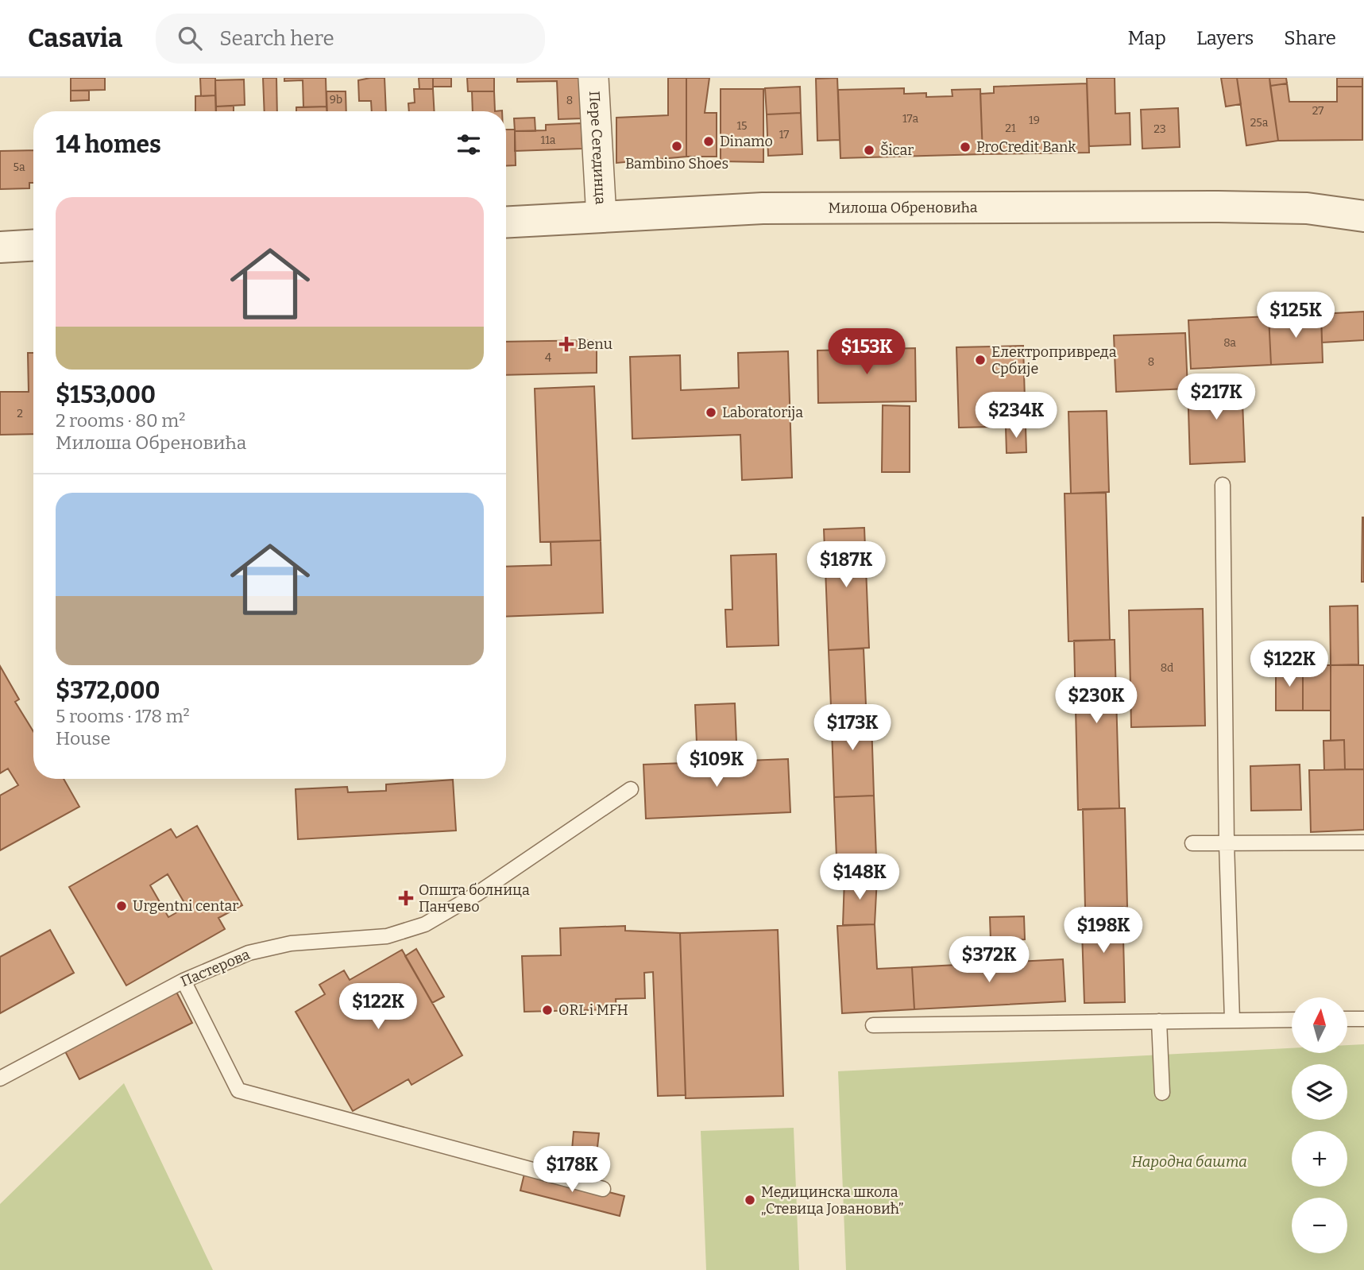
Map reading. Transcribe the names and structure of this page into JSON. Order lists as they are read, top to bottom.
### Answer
{
  "streets": {
    "street": ["Пере Сегединца", "Милоша Обреновића"],
    "lane": ["Пастерова"]
  },
  "crossings": [
    ["Пере Сегединца", "Милоша Обреновића"]
  ],
  "parks": ["Народна башта"],
  "places": {
    "other": [
      "Dinamo",
      "Bambino Shoes",
      "ProCredit Bank",
      "Šicar",
      "Електропривреда Србије",
      "Laboratorija",
      "Urgentni centar",
      "ORL i MFH",
      "Медицинска школа „Стевица Јовановић”"
    ],
    "health": ["Benu", "Општа болница Панчево"]
  },
  "house_numbers": [
    "9b",
    "8",
    "27",
    "17a",
    "19",
    "25a",
    "15",
    "21",
    "23",
    "17",
    "11a",
    "5a",
    "8a",
    "4",
    "8",
    "2",
    "8d"
  ],
  "north": "top",
  "page": {
    "header": "Casavia",
    "search": "Search here",
    "nav": ["Map", "Layers", "Share"],
    "heading": "14 homes",
    "list": [
      {
        "name": "$153,000",
        "note": "2 rooms · 80 m² · Милоша Обреновића"
      },
      {
        "name": "$372,000",
        "note": "5 rooms · 178 m² · House"
      }
    ],
    "price": [
      "$125K",
      "$153K",
      "$217K",
      "$234K",
      "$187K",
      "$122K",
      "$230K",
      "$173K",
      "$109K",
      "$148K",
      "$198K",
      "$372K",
      "$122K",
      "$178K"
    ],
    "map_buttons": ["+", "−"]
  }
}
